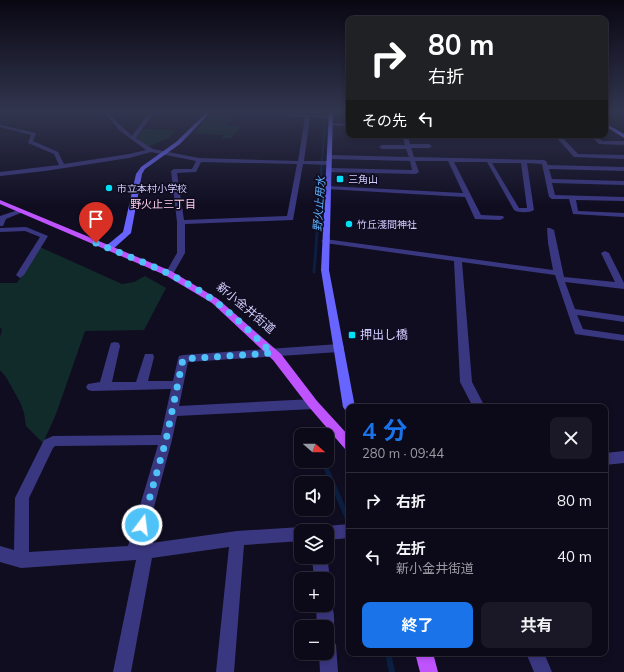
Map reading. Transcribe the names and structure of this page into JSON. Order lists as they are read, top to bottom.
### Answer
{
  "streets": {
    "main road": ["新小金井街道"]
  },
  "districts": ["野火止三丁目"],
  "water": ["野火止用水"],
  "places": {
    "transit": ["三角山", "押出し橋"],
    "other": ["市立本村小学校", "竹丘淺間神社"]
  },
  "north": "right",
  "page": {
    "turn": ["80 m", "右折"],
    "then": "その先",
    "heading": ["4 分", "280 m · 09:44"],
    "map_buttons": ["+", "−"],
    "list": [
      {
        "name": "右折",
        "value": "80 m"
      },
      {
        "name": "左折",
        "note": "新小金井街道",
        "value": "40 m"
      }
    ],
    "buttons": ["終了", "共有"]
  }
}
